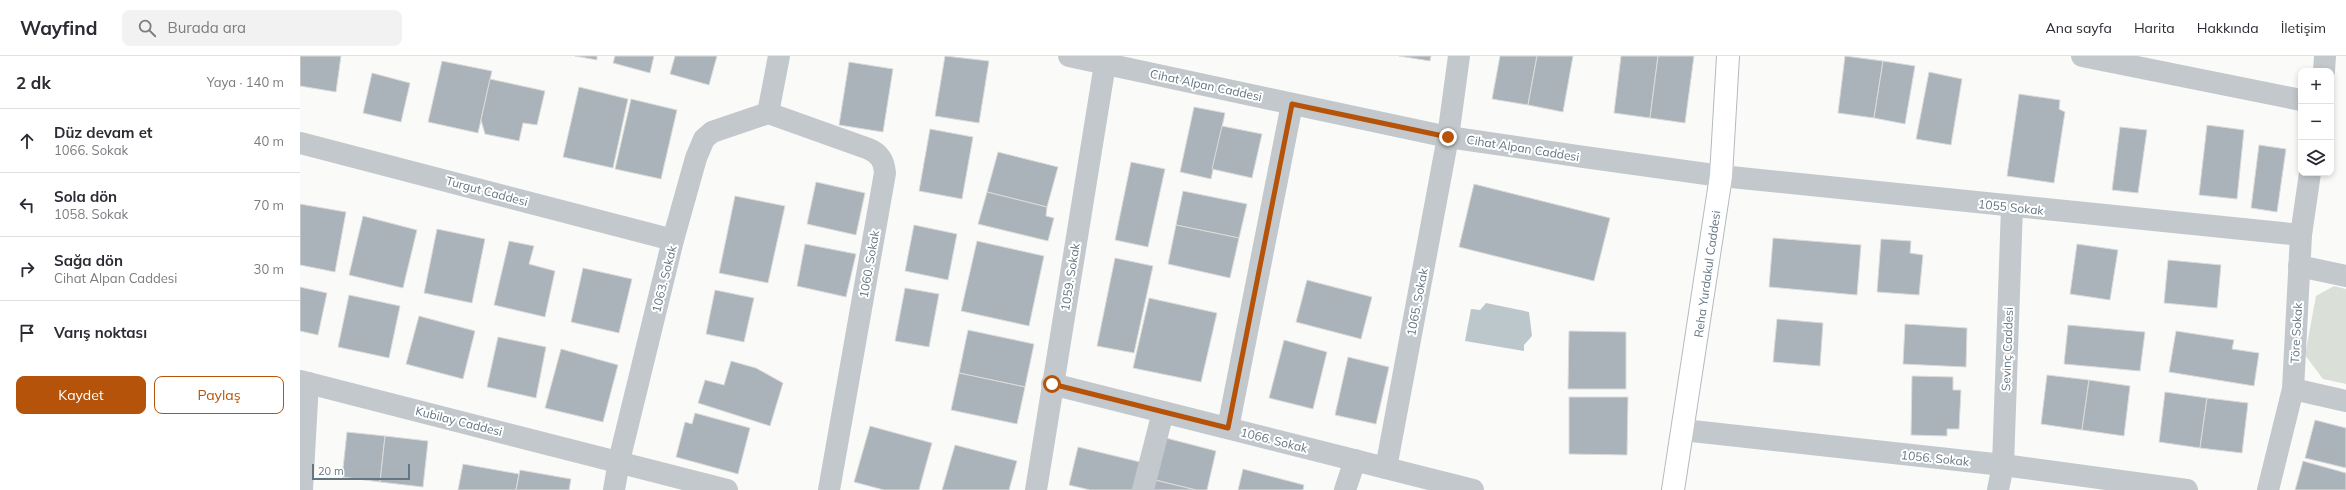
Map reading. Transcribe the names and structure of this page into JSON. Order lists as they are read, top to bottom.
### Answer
{
  "streets": {
    "street": [
      "Cihat Alpan Caddesi",
      "Turgut Caddesi",
      "1055 Sokak",
      "1060. Sokak",
      "Reha Yurdakul Caddesi",
      "1059. Sokak",
      "1063. Sokak",
      "1065. Sokak",
      "Töre Sokak",
      "Sevinç Caddesi",
      "Kubilay Caddesi",
      "1066. Sokak",
      "1056. Sokak"
    ]
  },
  "crossings": [
    ["Cihat Alpan Caddesi", "1055 Sokak"],
    ["Cihat Alpan Caddesi", "Reha Yurdakul Caddesi"],
    ["Cihat Alpan Caddesi", "1059. Sokak"],
    ["Cihat Alpan Caddesi", "1065. Sokak"],
    ["Turgut Caddesi", "1063. Sokak"],
    ["1055 Sokak", "Reha Yurdakul Caddesi"],
    ["1055 Sokak", "Töre Sokak"],
    ["1055 Sokak", "Sevinç Caddesi"],
    ["1060. Sokak", "1063. Sokak"],
    ["Reha Yurdakul Caddesi", "1056. Sokak"],
    ["1059. Sokak", "1066. Sokak"],
    ["1063. Sokak", "Kubilay Caddesi"],
    ["1065. Sokak", "1066. Sokak"],
    ["Sevinç Caddesi", "1056. Sokak"]
  ],
  "scale_bar": "20 m",
  "page": {
    "header": "Wayfind",
    "search": "Burada ara",
    "nav": [
      "Ana sayfa",
      "Harita",
      "Hakkında",
      "İletişim"
    ],
    "heading": ["2 dk", "Yaya · 140 m"],
    "map_buttons": ["+", "−"],
    "list": [
      ["Düz devam et", "1066. Sokak", "40 m"],
      ["Sola dön", "1058. Sokak", "70 m"],
      ["Sağa dön", "Cihat Alpan Caddesi", "30 m"],
      "Varış noktası"
    ],
    "buttons": ["Kaydet", "Paylaş"],
    "scale": "20 m"
  }
}
